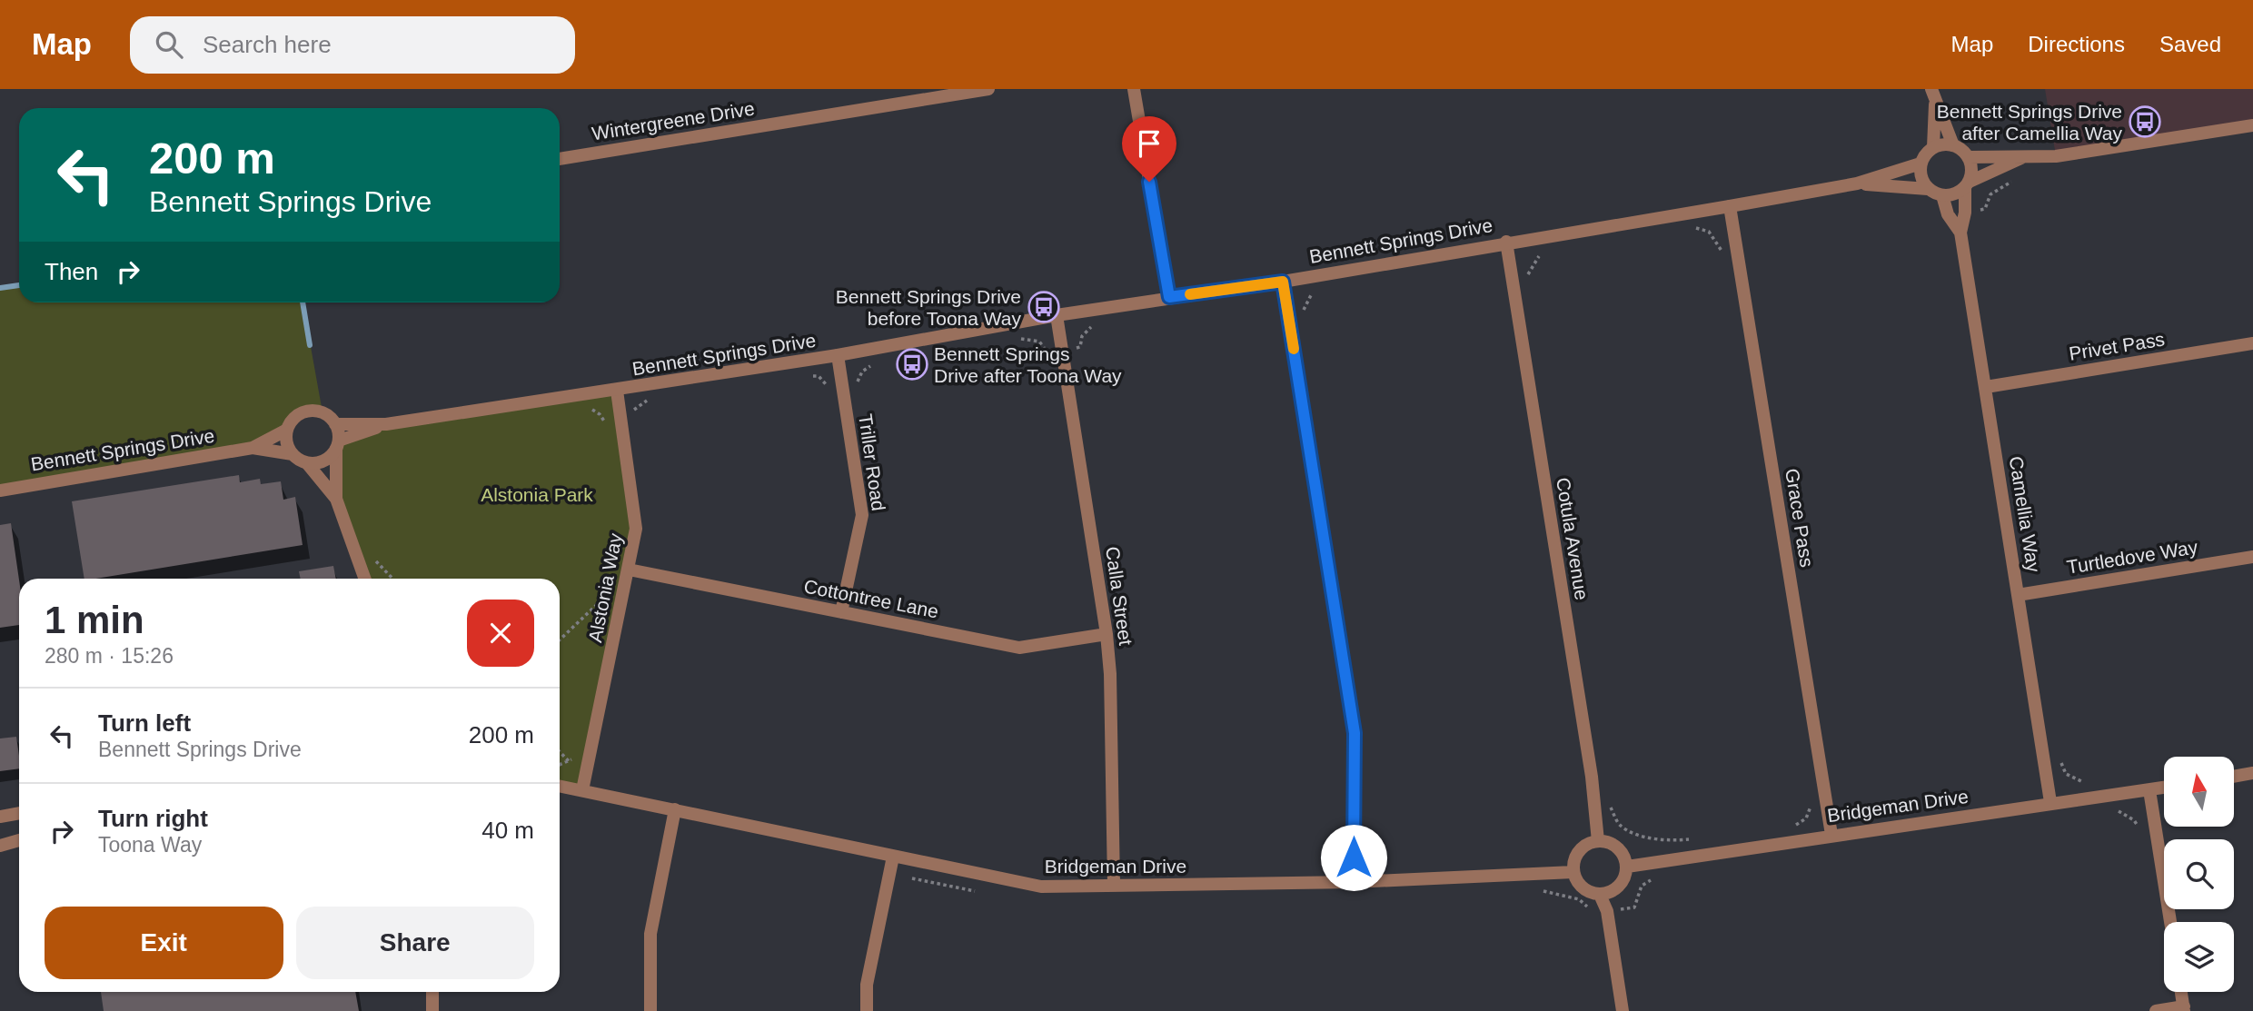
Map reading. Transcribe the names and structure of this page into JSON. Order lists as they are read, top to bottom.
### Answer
{
  "streets": {
    "street": [
      "Wintergreene Drive",
      "Bennett Springs Drive",
      "Privet Pass",
      "Triller Road",
      "Camellia Way",
      "Grace Pass",
      "Cotula Avenue",
      "Turtledove Way",
      "Alstonia Way",
      "Calla Street",
      "Cottontree Lane",
      "Bridgeman Drive"
    ]
  },
  "crossings": [
    ["Bennett Springs Drive", "Triller Road"],
    ["Bennett Springs Drive", "Camellia Way"],
    ["Bennett Springs Drive", "Grace Pass"],
    ["Bennett Springs Drive", "Cotula Avenue"],
    ["Bennett Springs Drive", "Alstonia Way"],
    ["Bennett Springs Drive", "Calla Street"],
    ["Privet Pass", "Camellia Way"],
    ["Triller Road", "Cottontree Lane"],
    ["Camellia Way", "Turtledove Way"],
    ["Camellia Way", "Bridgeman Drive"],
    ["Grace Pass", "Bridgeman Drive"],
    ["Cotula Avenue", "Bridgeman Drive"],
    ["Alstonia Way", "Cottontree Lane"],
    ["Alstonia Way", "Bridgeman Drive"],
    ["Calla Street", "Cottontree Lane"],
    ["Calla Street", "Bridgeman Drive"]
  ],
  "parks": ["Alstonia Park"],
  "places": {
    "bus stop": ["Bennett Springs Drive after Camellia Way", "Bennett Springs Drive before Toona Way", "Bennett Springs Drive after Toona Way"]
  },
  "north": "top",
  "page": {
    "header": "Map",
    "search": "Search here",
    "nav": ["Map", "Directions", "Saved"],
    "turn": ["200 m", "Bennett Springs Drive"],
    "then": "Then",
    "heading": ["1 min", "280 m · 15:26"],
    "list": [
      {
        "name": "Turn left",
        "note": "Bennett Springs Drive",
        "value": "200 m"
      },
      {
        "name": "Turn right",
        "note": "Toona Way",
        "value": "40 m"
      }
    ],
    "buttons": ["Exit", "Share"]
  }
}
